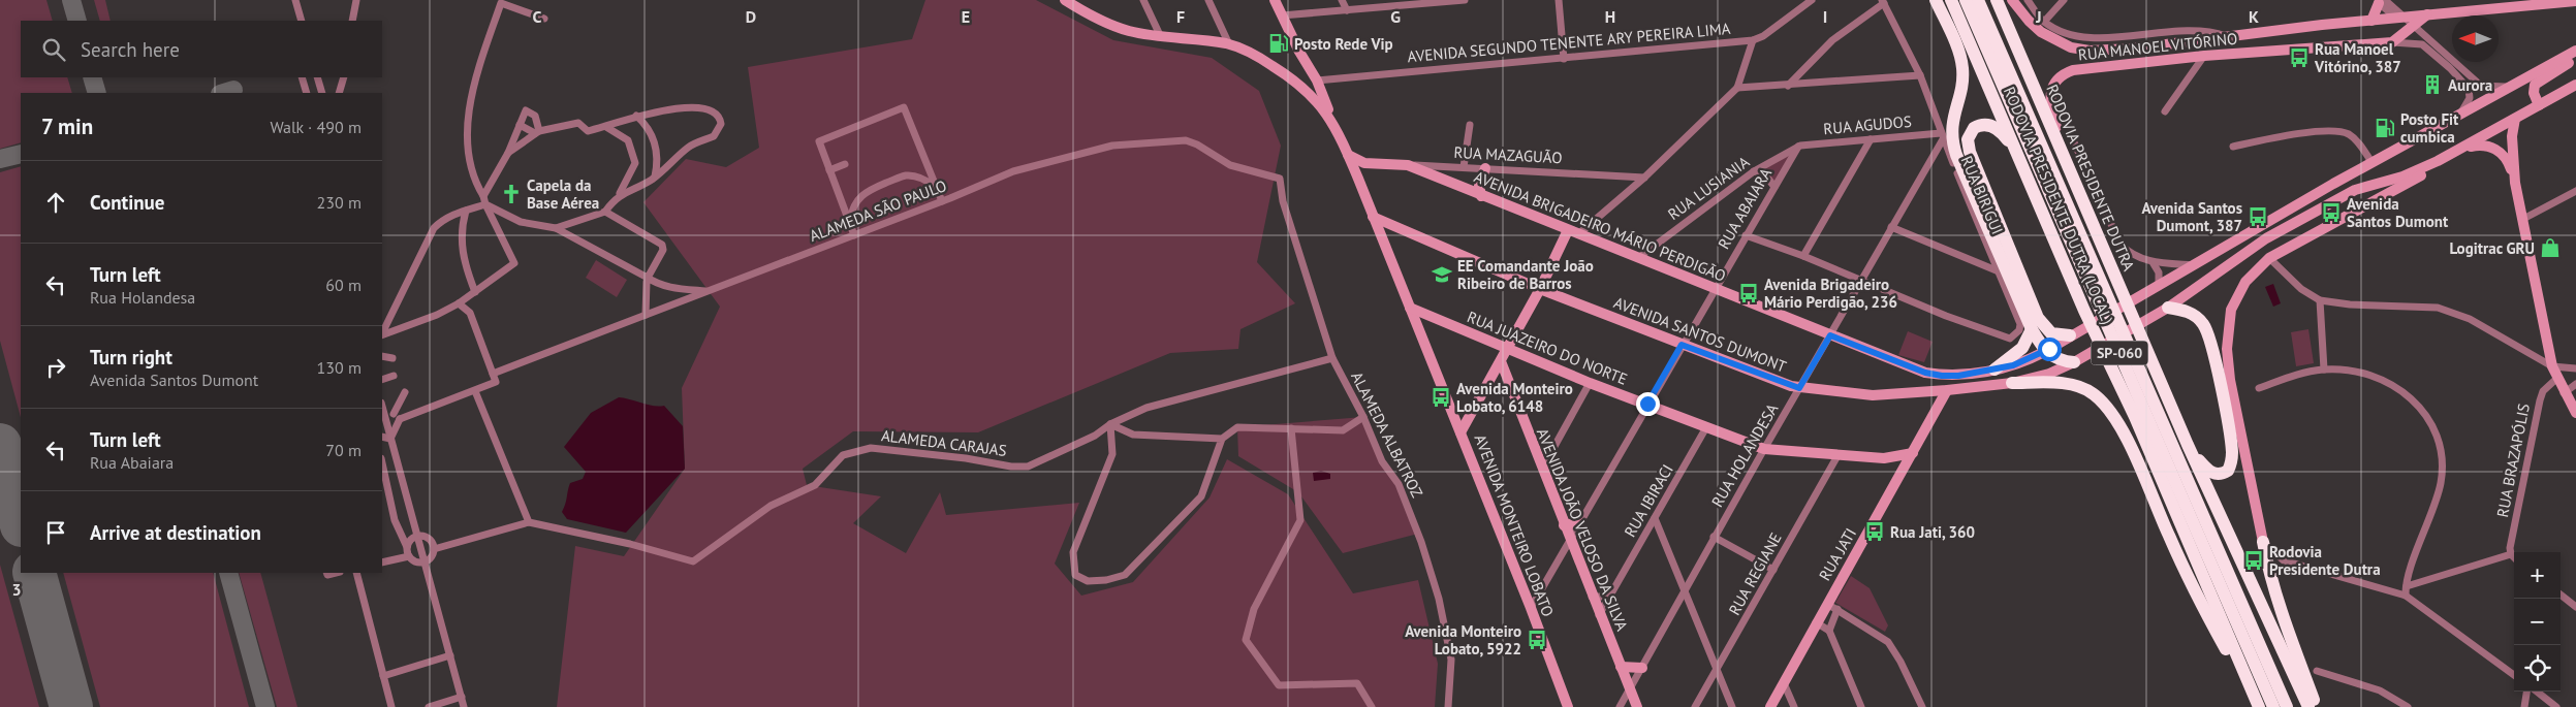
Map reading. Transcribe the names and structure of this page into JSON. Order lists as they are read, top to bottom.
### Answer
{
  "streets": {
    "highway": ["RODOVIA PRESIDENTE DUTRA", "RODOVIA PRESIDENTE DUTRA (LOCAL)", "SP-060"],
    "main road": [
      "RUA MANOEL VITÓRINO",
      "RUA MAZAGUÃO",
      "AVENIDA BRIGADEIRO MÁRIO PERDIGÃO",
      "AVENIDA SANTOS DUMONT",
      "RUA JUAZEIRO DO NORTE",
      "AVENIDA MONTEIRO LOBATO",
      "AVENIDA JOÃO VELOSO DA SILVA",
      "RUA JATI"
    ],
    "street": [
      "AVENIDA SEGUNDO TENENTE ARY PEREIRA LIMA",
      "RUA AGUDOS",
      "RUA LUSIANIA",
      "RUA BIRIGUI",
      "RUA ABAIARA",
      "ALAMEDA SÃO PAULO",
      "ALAMEDA ALBATROZ",
      "ALAMEDA CARAJAS",
      "RUA HOLANDESA",
      "RUA BRAZAPÓLIS",
      "RUA IBIRACI",
      "RUA REGIANE"
    ]
  },
  "crossings": [
    ["RUA MANOEL VITÓRINO", "RODOVIA PRESIDENTE DUTRA"],
    ["RUA AGUDOS", "RUA LUSIANIA"],
    ["RUA AGUDOS", "RUA BIRIGUI"],
    ["RUA AGUDOS", "RUA ABAIARA"],
    ["RUA AGUDOS", "RUA HOLANDESA"],
    ["RUA MAZAGUÃO", "AVENIDA BRIGADEIRO MÁRIO PERDIGÃO"],
    ["RUA LUSIANIA", "RUA ABAIARA"],
    ["RUA LUSIANIA", "AVENIDA BRIGADEIRO MÁRIO PERDIGÃO"],
    ["RUA BIRIGUI", "RUA HOLANDESA"],
    ["RUA ABAIARA", "AVENIDA BRIGADEIRO MÁRIO PERDIGÃO"],
    ["RUA ABAIARA", "AVENIDA SANTOS DUMONT"],
    ["RUA ABAIARA", "RUA JUAZEIRO DO NORTE"],
    ["RUA ABAIARA", "AVENIDA MONTEIRO LOBATO"],
    ["RUA ABAIARA", "AVENIDA JOÃO VELOSO DA SILVA"],
    ["ALAMEDA SÃO PAULO", "ALAMEDA ALBATROZ"],
    ["AVENIDA BRIGADEIRO MÁRIO PERDIGÃO", "RUA HOLANDESA"],
    ["AVENIDA SANTOS DUMONT", "RUA HOLANDESA"],
    ["AVENIDA SANTOS DUMONT", "AVENIDA MONTEIRO LOBATO"],
    ["AVENIDA SANTOS DUMONT", "RUA JATI"],
    ["RUA JUAZEIRO DO NORTE", "RUA HOLANDESA"],
    ["RUA JUAZEIRO DO NORTE", "RUA IBIRACI"],
    ["RUA JUAZEIRO DO NORTE", "AVENIDA MONTEIRO LOBATO"],
    ["RUA JUAZEIRO DO NORTE", "RUA JATI"],
    ["RUA JUAZEIRO DO NORTE", "RUA REGIANE"],
    ["ALAMEDA ALBATROZ", "ALAMEDA CARAJAS"],
    ["RUA HOLANDESA", "AVENIDA JOÃO VELOSO DA SILVA"],
    ["RUA IBIRACI", "AVENIDA JOÃO VELOSO DA SILVA"]
  ],
  "places": {
    "fuel station": ["Posto Rede Vip", "Posto Fit cumbica"],
    "bus stop": [
      "Rua Manoel Vitórino, 387",
      "Avenida Santos Dumont",
      "Avenida Santos Dumont, 387",
      "Avenida Brigadeiro Mário Perdigão, 236",
      "Avenida Monteiro Lobato, 6148",
      "Rua Jati, 360",
      "Rodovia Presidente Dutra",
      "Avenida Monteiro Lobato, 5922"
    ],
    "building": ["Aurora"],
    "church": ["Capela da Base Aérea"],
    "shop": ["Logitrac GRU"],
    "school or university": ["EE Comandante João Ribeiro de Barros"]
  },
  "north": "left",
  "page": {
    "search": "Search here",
    "heading": ["7 min", "Walk · 490 m"],
    "list": [
      ["Continue", "230 m"],
      ["Turn left", "Rua Holandesa", "60 m"],
      ["Turn right", "Avenida Santos Dumont", "130 m"],
      ["Turn left", "Rua Abaiara", "70 m"],
      "Arrive at destination"
    ],
    "map_buttons": ["+", "−"]
  },
  "grid": {
    "columns": [
      "C",
      "D",
      "E",
      "F",
      "G",
      "H",
      "I",
      "J",
      "K"
    ],
    "rows": ["3"]
  }
}
